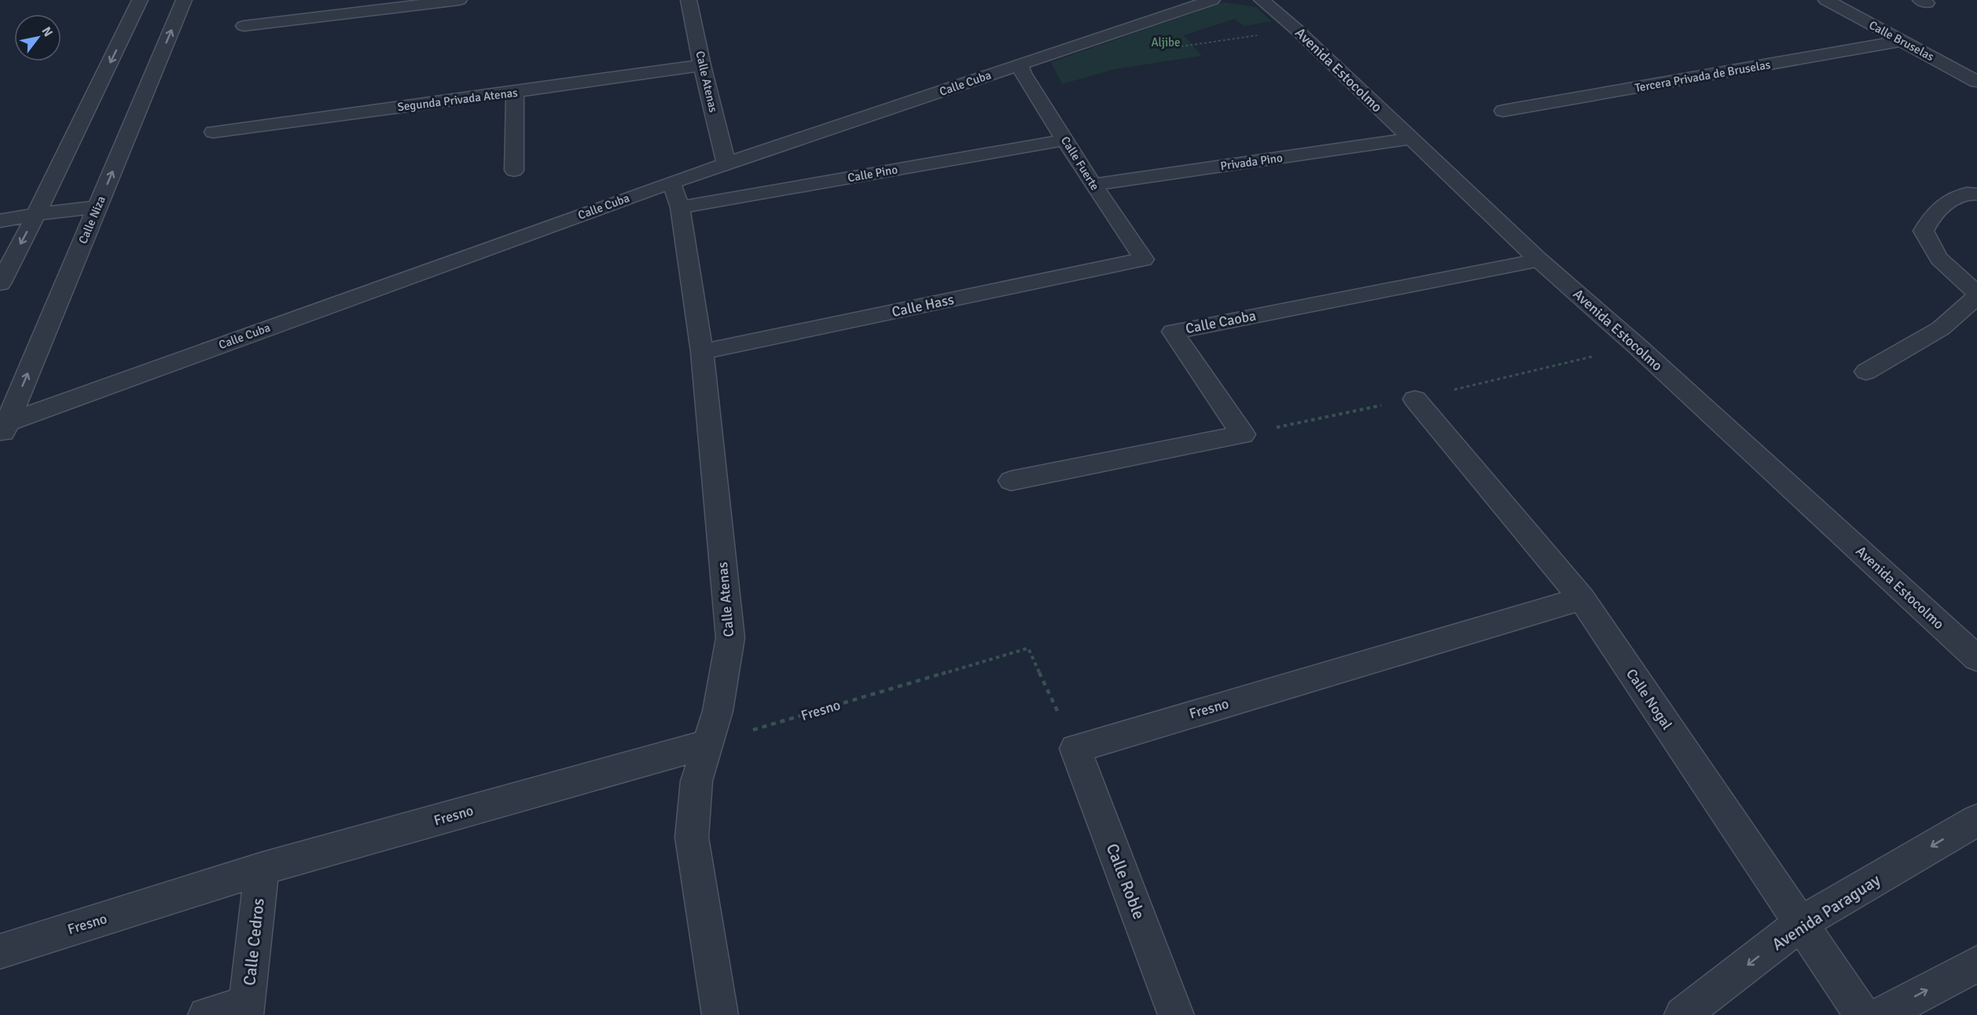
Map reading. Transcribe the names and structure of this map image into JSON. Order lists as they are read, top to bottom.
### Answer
{
  "streets": {
    "street": [
      "Calle Bruselas",
      "Avenida Estocolmo",
      "Tercera Privada de Bruselas",
      "Calle Atenas",
      "Calle Cuba",
      "Segunda Privada Atenas",
      "Privada Pino",
      "Calle Fuerte",
      "Calle Pino",
      "Calle Niza",
      "Calle Hass",
      "Calle Caoba",
      "Calle Nogal",
      "Fresno",
      "Calle Roble",
      "Avenida Paraguay",
      "Calle Cedros"
    ]
  },
  "crossings": [
    ["Calle Bruselas", "Tercera Privada de Bruselas"],
    ["Avenida Estocolmo", "Privada Pino"],
    ["Avenida Estocolmo", "Calle Caoba"],
    ["Calle Atenas", "Calle Cuba"],
    ["Calle Atenas", "Segunda Privada Atenas"],
    ["Calle Atenas", "Calle Pino"],
    ["Calle Atenas", "Calle Hass"],
    ["Calle Atenas", "Fresno"],
    ["Calle Cuba", "Calle Fuerte"],
    ["Calle Cuba", "Calle Pino"],
    ["Calle Cuba", "Calle Niza"],
    ["Privada Pino", "Calle Fuerte"],
    ["Calle Fuerte", "Calle Pino"],
    ["Calle Fuerte", "Calle Hass"],
    ["Calle Nogal", "Fresno"],
    ["Calle Nogal", "Avenida Paraguay"],
    ["Fresno", "Calle Roble"],
    ["Fresno", "Calle Cedros"]
  ],
  "parks": ["Aljibe"],
  "north": "top right"
}
